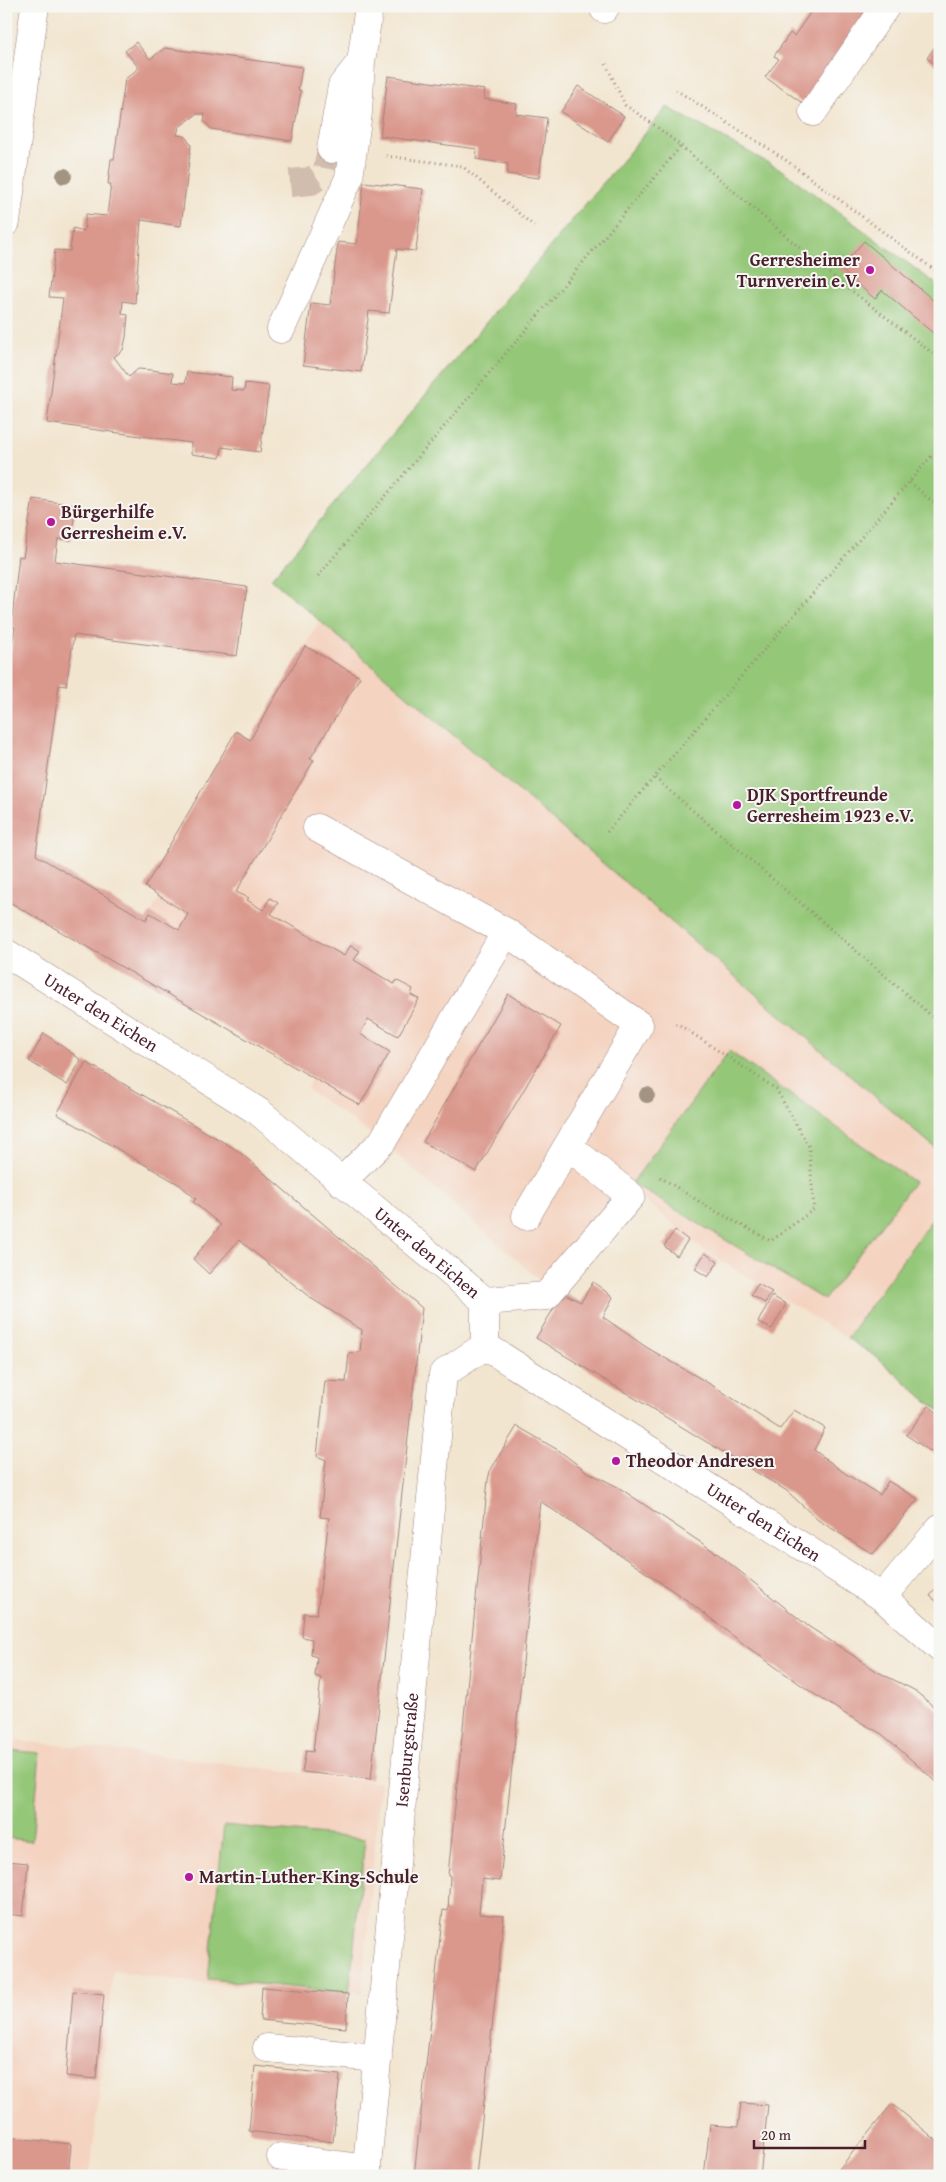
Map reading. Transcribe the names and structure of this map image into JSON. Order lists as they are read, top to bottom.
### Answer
{
  "streets": {
    "street": ["Unter den Eichen", "Isenburgstraße"]
  },
  "crossings": [
    ["Unter den Eichen", "Isenburgstraße"]
  ],
  "places": [
    "Gerresheimer Turnverein e.V.",
    "Bürgerhilfe Gerresheim e.V.",
    "DJK Sportfreunde Gerresheim 1923 e.V.",
    "Theodor Andresen",
    "Martin-Luther-King-Schule"
  ],
  "scale_bar": "20 m"
}
